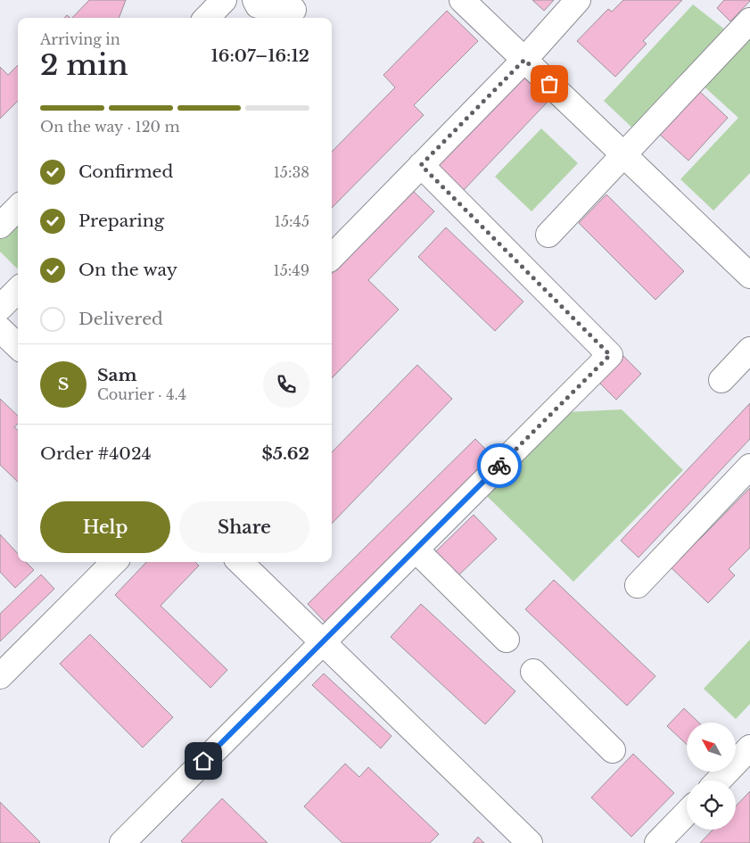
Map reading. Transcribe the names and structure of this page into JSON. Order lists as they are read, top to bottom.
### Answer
{
  "north": "top left",
  "page": {
    "heading": ["2 min", "Arriving in", "16:07–16:12"],
    "panel": [
      "Sam",
      "Courier · 4.4",
      "Order #4024",
      "$5.62"
    ],
    "bar": "On the way · 120 m",
    "list": [
      ["Confirmed", "15:38"],
      ["Preparing", "15:45"],
      ["On the way", "15:49"],
      "Delivered"
    ],
    "round": "S",
    "buttons": ["Help", "Share"]
  }
}
